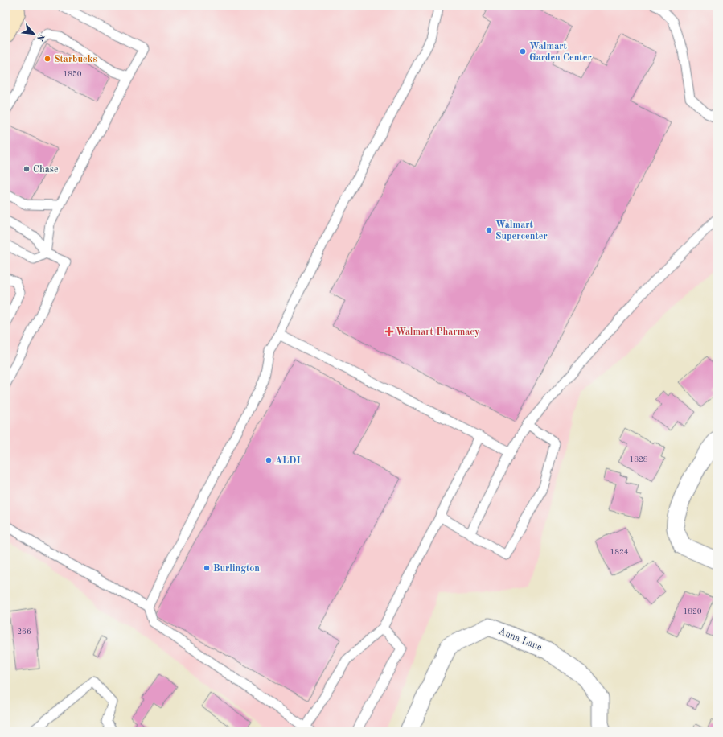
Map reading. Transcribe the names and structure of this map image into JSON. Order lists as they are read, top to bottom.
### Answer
{
  "streets": {
    "street": ["Anna Lane"]
  },
  "places": {
    "other": [
      "Walmart Garden Center",
      "Starbucks",
      "Chase",
      "Walmart Supercenter",
      "ALDI",
      "Burlington"
    ],
    "health": ["Walmart Pharmacy"]
  },
  "house_numbers": [
    "1850",
    "1828",
    "1824",
    "1820",
    "266"
  ],
  "north": "bottom right"
}
